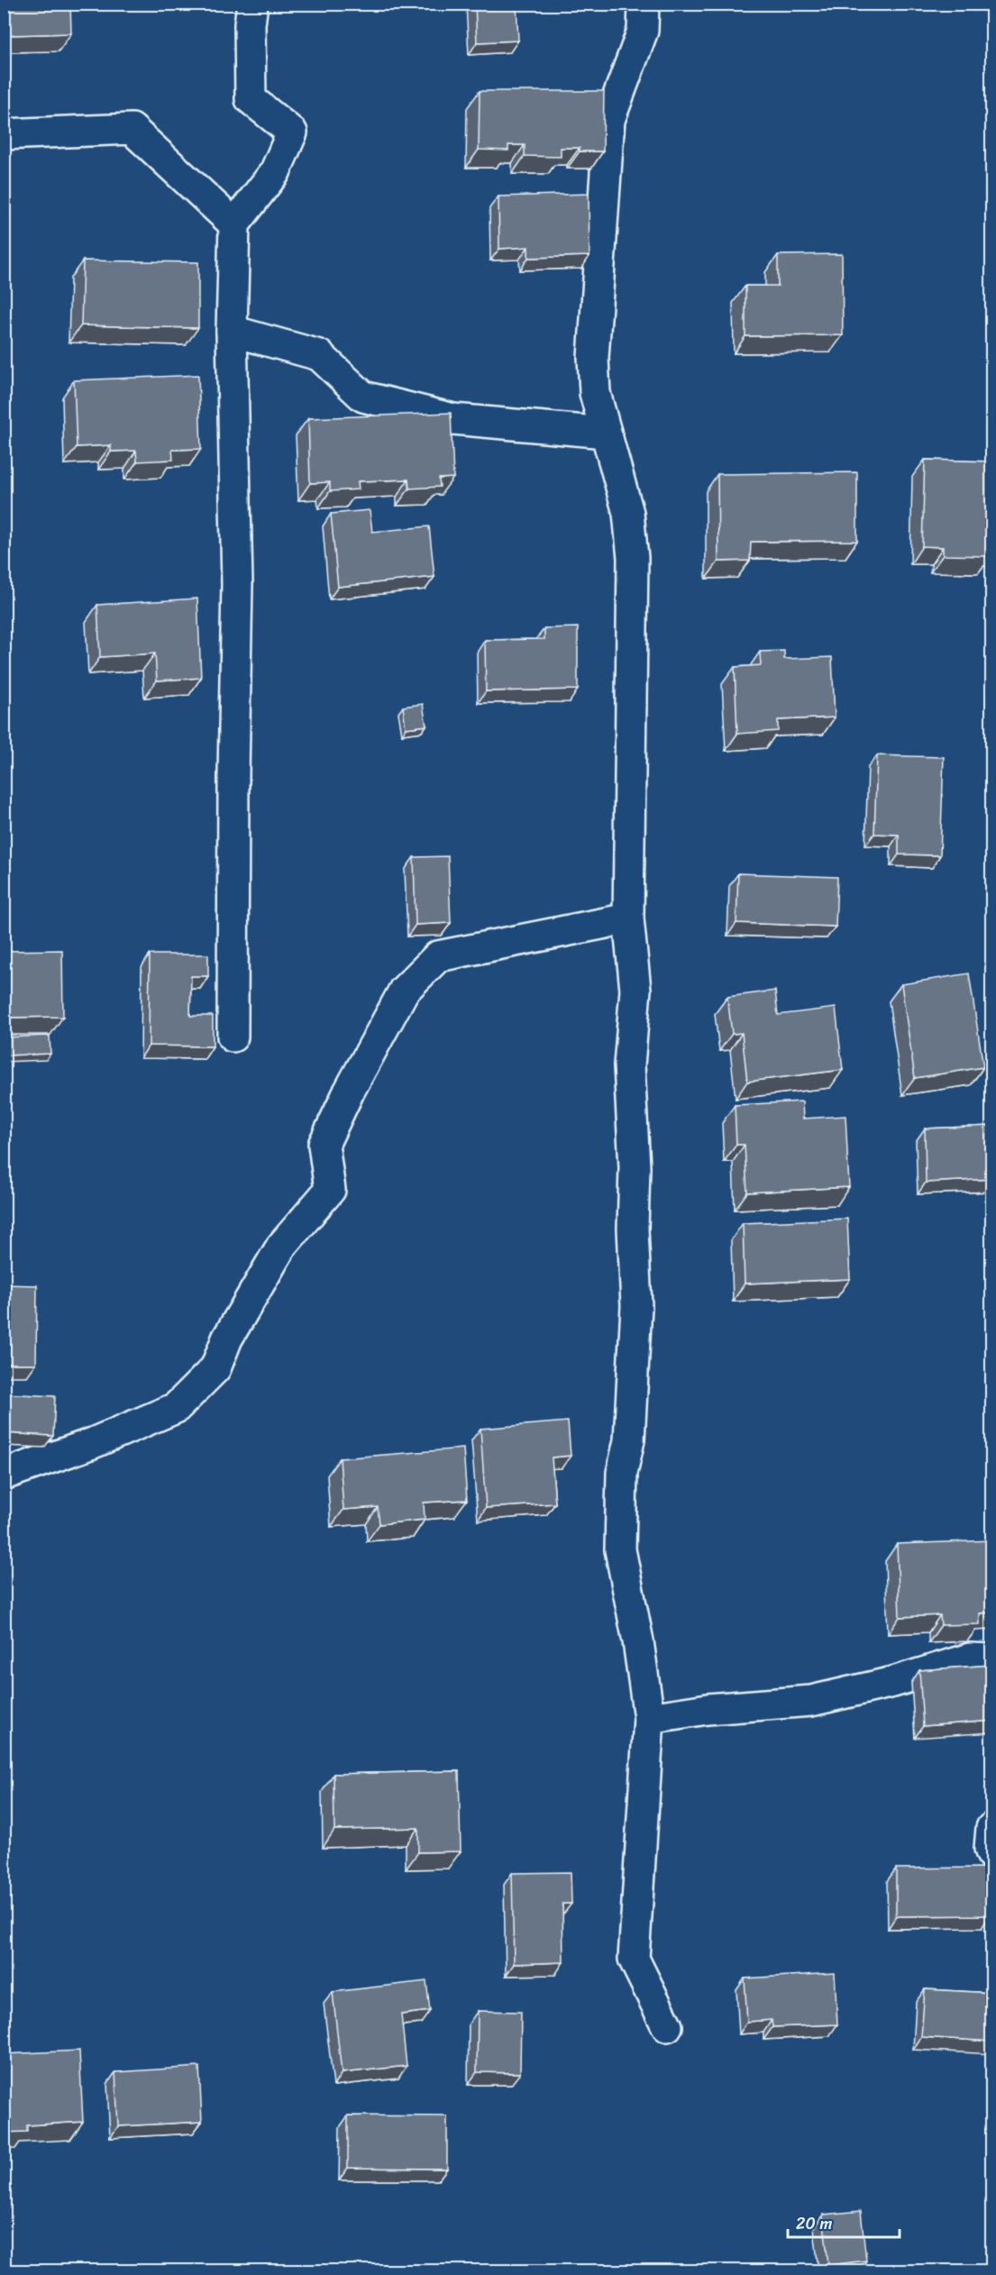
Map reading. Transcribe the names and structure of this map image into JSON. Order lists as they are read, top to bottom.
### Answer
{
  "scale_bar": "20 m"
}
